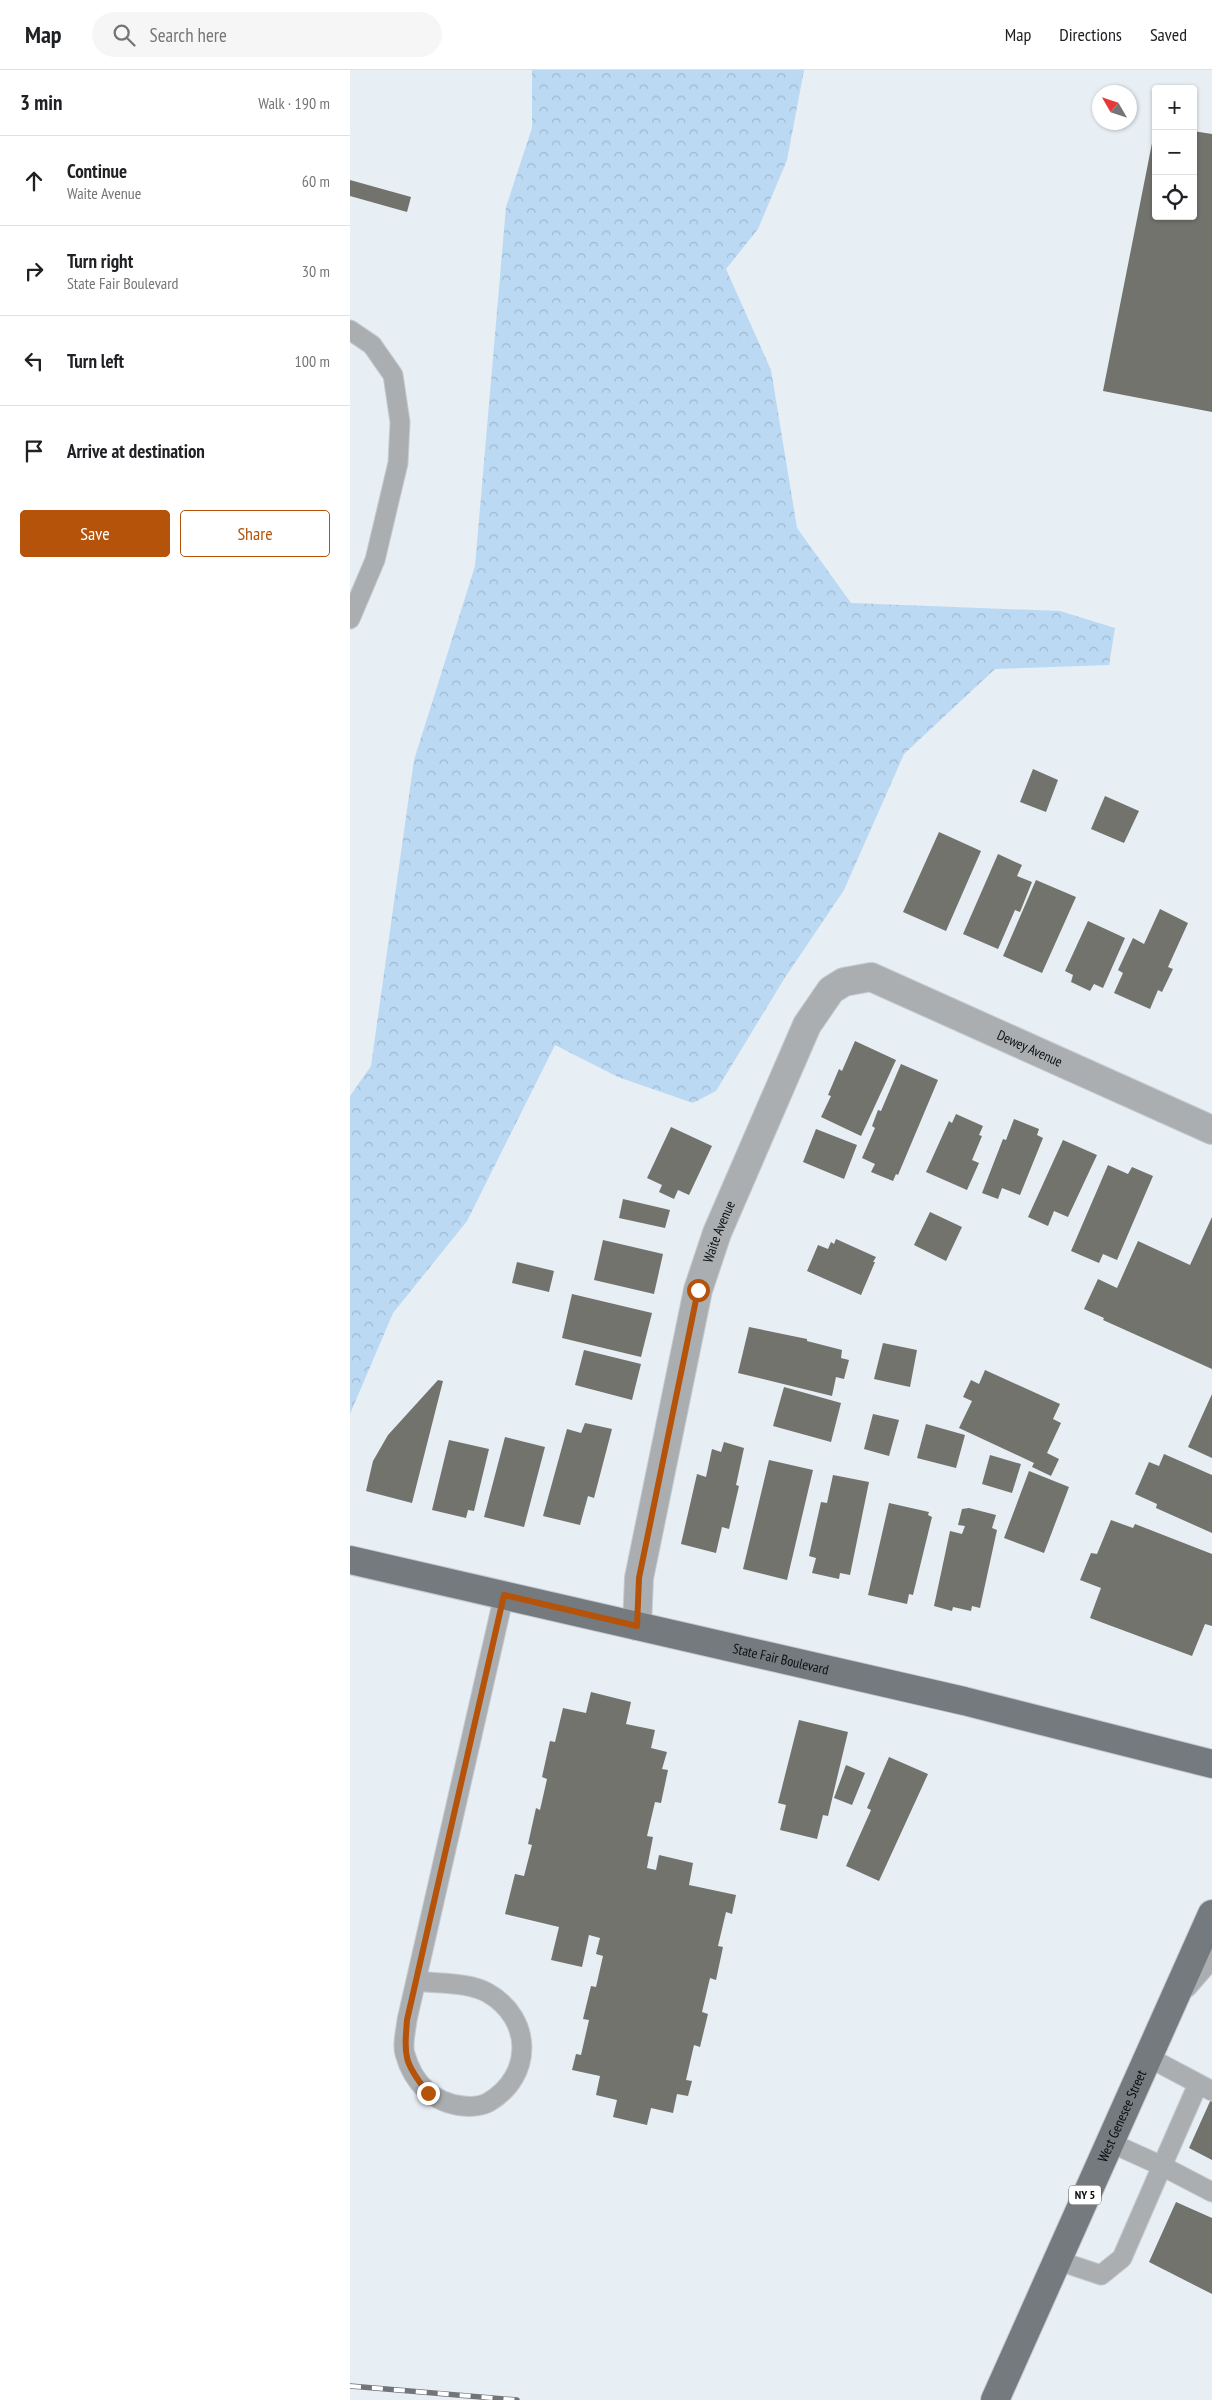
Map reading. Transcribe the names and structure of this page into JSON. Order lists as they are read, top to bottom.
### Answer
{
  "streets": {
    "main road": ["State Fair Boulevard", "West Genesee Street", "NY 5"],
    "street": ["Dewey Avenue", "Waite Avenue"]
  },
  "crossings": [
    ["Dewey Avenue", "Waite Avenue"],
    ["Waite Avenue", "State Fair Boulevard"]
  ],
  "north": "top left",
  "page": {
    "header": "Map",
    "search": "Search here",
    "nav": ["Map", "Directions", "Saved"],
    "heading": ["3 min", "Walk · 190 m"],
    "map_buttons": ["+", "−"],
    "list": [
      ["Continue", "Waite Avenue", "60 m"],
      ["Turn right", "State Fair Boulevard", "30 m"],
      ["Turn left", "100 m"],
      "Arrive at destination"
    ],
    "buttons": ["Save", "Share"]
  }
}
